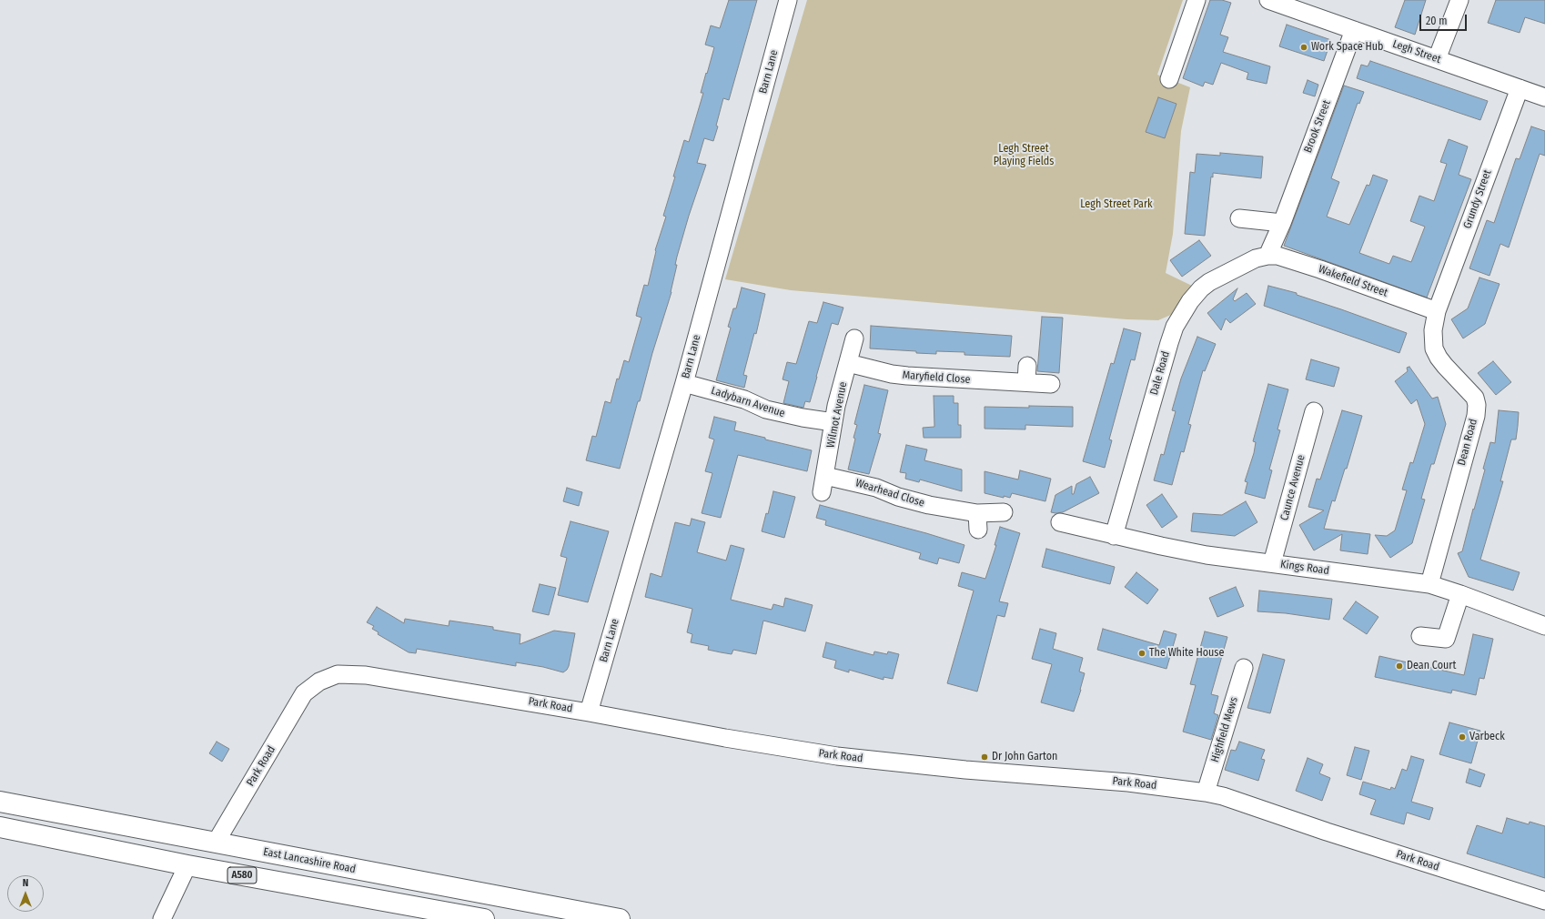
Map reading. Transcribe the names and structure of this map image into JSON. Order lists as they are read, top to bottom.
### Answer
{
  "streets": {
    "highway": ["East Lancashire Road", "A580"],
    "street": [
      "Legh Street",
      "Barn Lane",
      "Brook Street",
      "Grundy Street",
      "Wakefield Street",
      "Dale Road",
      "Maryfield Close",
      "Ladybarn Avenue",
      "Wilmot Avenue",
      "Dean Road",
      "Caunce Avenue",
      "Wearhead Close",
      "Kings Road",
      "Park Road",
      "Highfield Mews"
    ]
  },
  "crossings": [
    ["Legh Street", "Brook Street"],
    ["Legh Street", "Grundy Street"],
    ["Barn Lane", "Ladybarn Avenue"],
    ["Barn Lane", "Park Road"],
    ["Brook Street", "Wakefield Street"],
    ["Brook Street", "Dale Road"],
    ["Grundy Street", "Wakefield Street"],
    ["Grundy Street", "Dean Road"],
    ["Wakefield Street", "Dale Road"],
    ["Wakefield Street", "Dean Road"],
    ["Dale Road", "Kings Road"],
    ["Maryfield Close", "Wilmot Avenue"],
    ["Ladybarn Avenue", "Wilmot Avenue"],
    ["Wilmot Avenue", "Wearhead Close"],
    ["Dean Road", "Kings Road"],
    ["Caunce Avenue", "Kings Road"],
    ["Park Road", "Highfield Mews"],
    ["Park Road", "East Lancashire Road"]
  ],
  "parks": ["Legh Street Playing Fields", "Legh Street Park"],
  "places": [
    "Work Space Hub",
    "The White House",
    "Dean Court",
    "Varbeck",
    "Dr John Garton"
  ],
  "scale_bar": "20 m",
  "north": "top"
}
